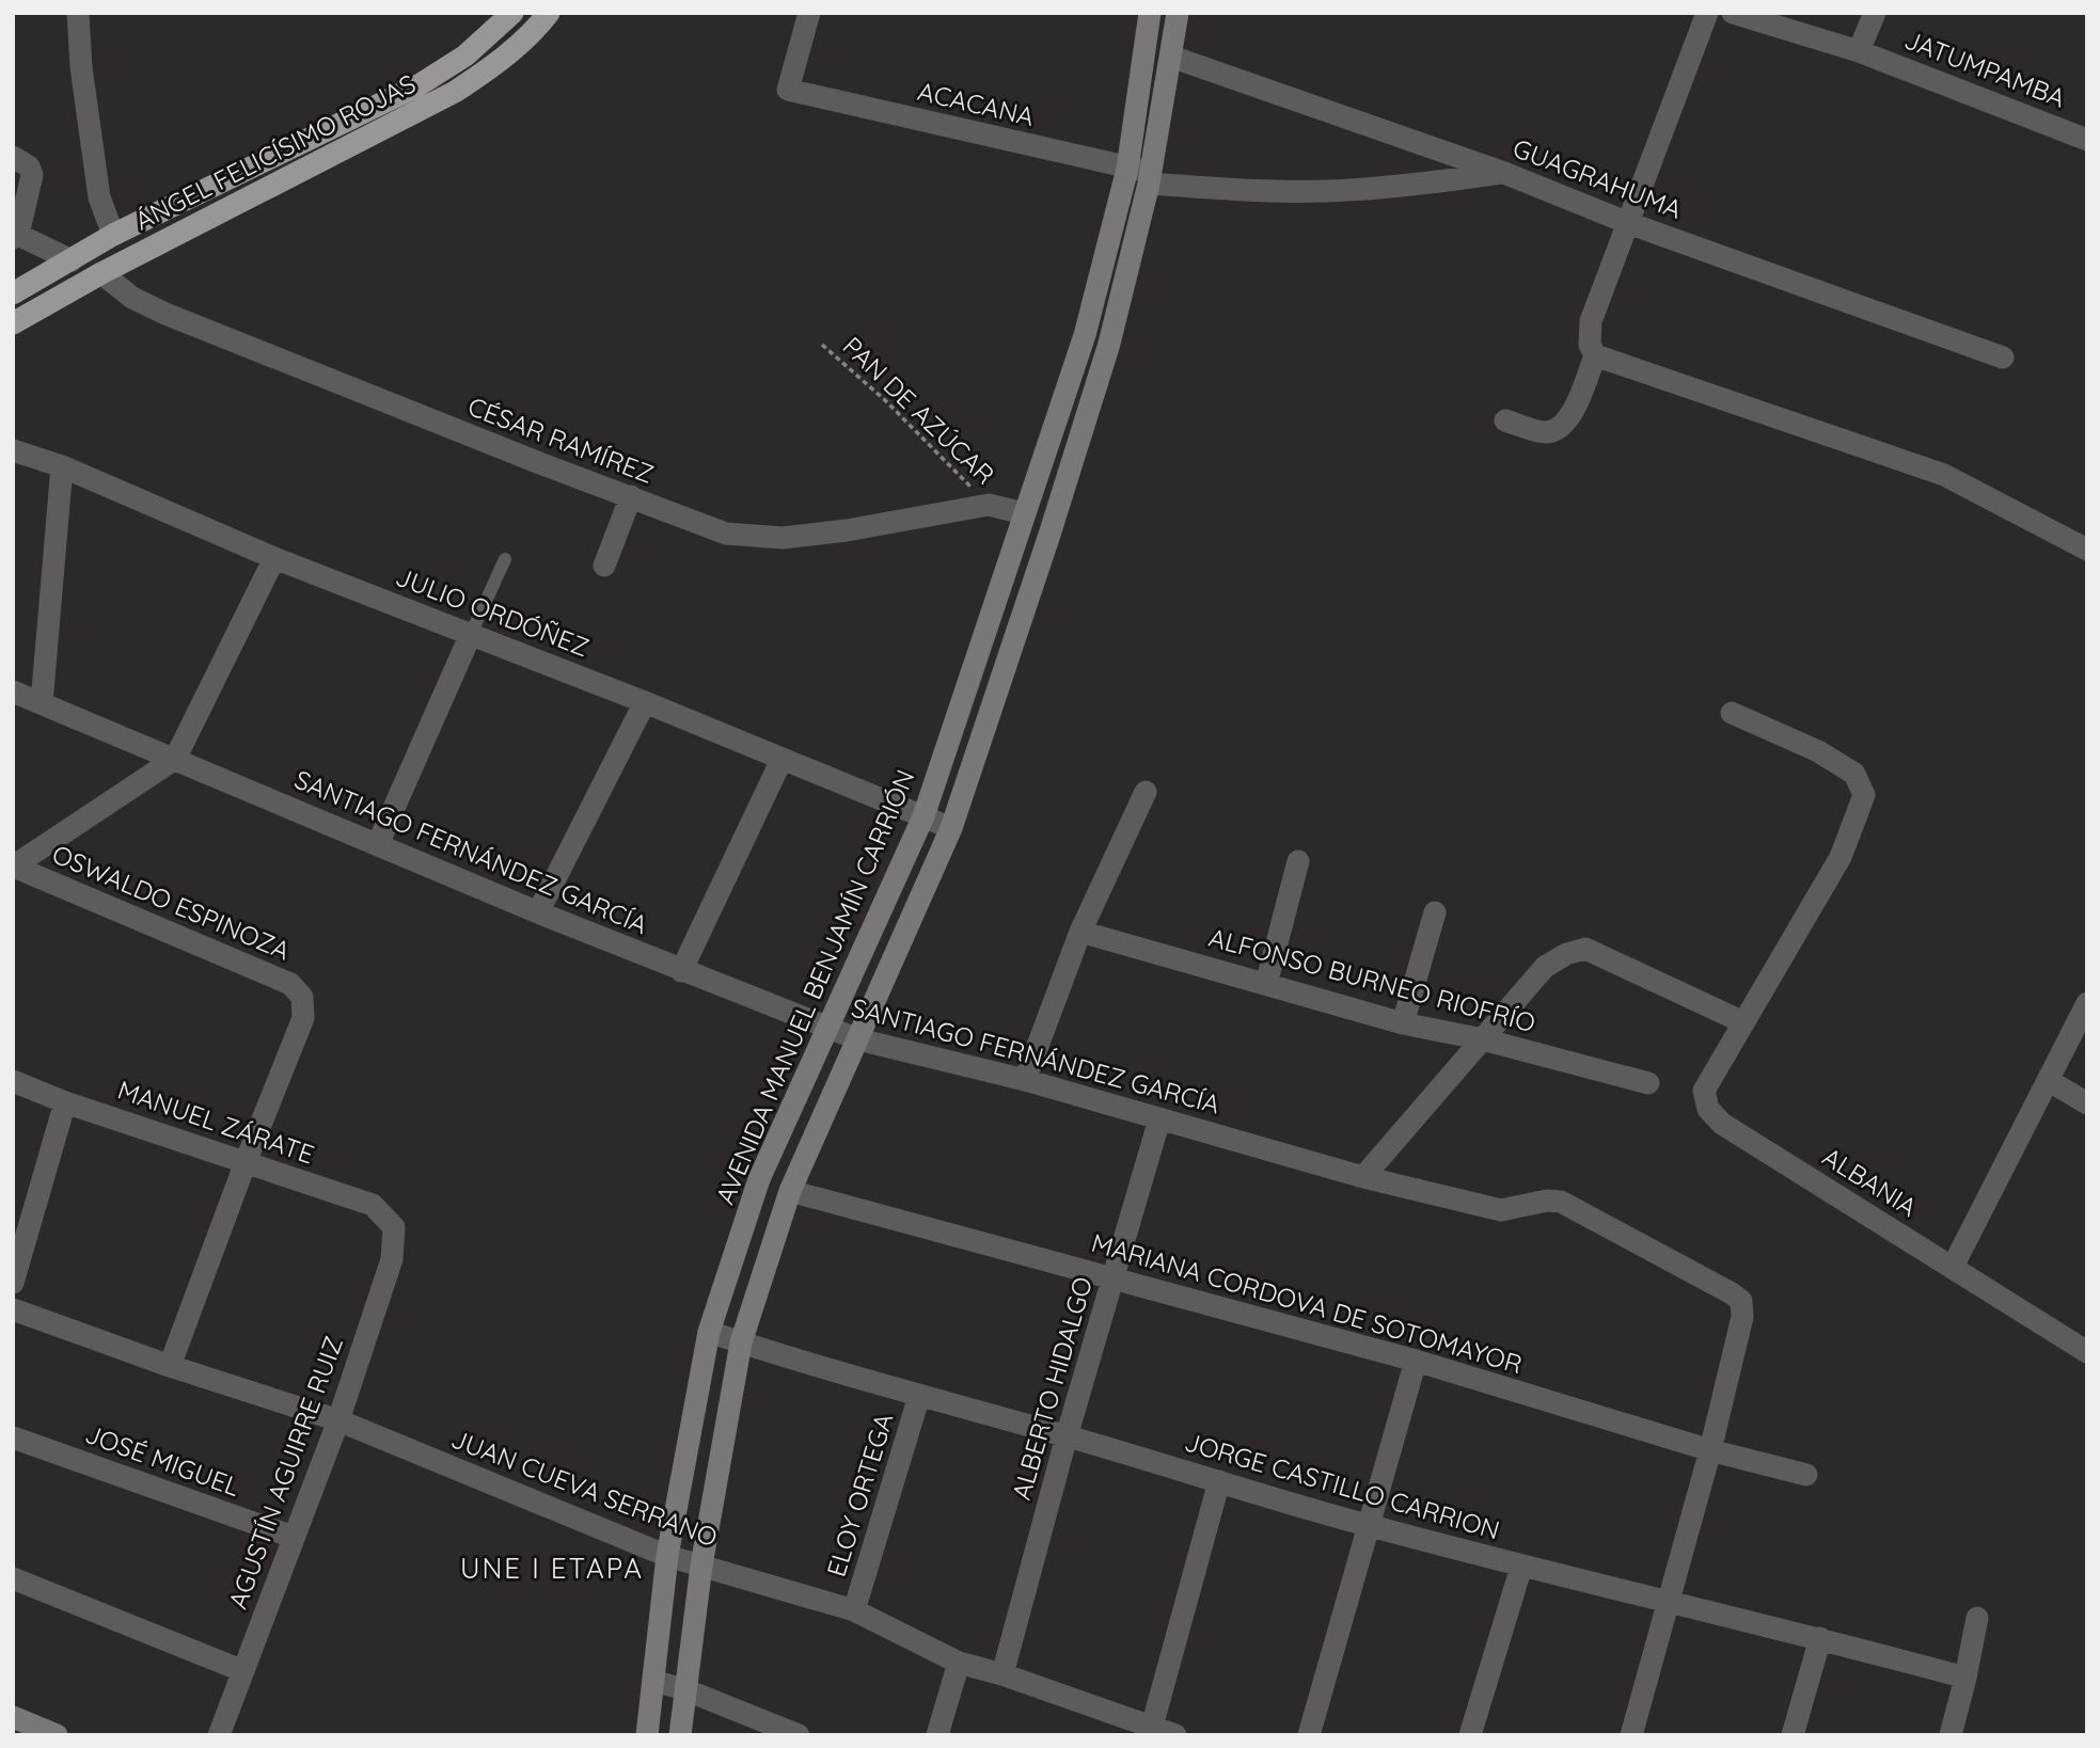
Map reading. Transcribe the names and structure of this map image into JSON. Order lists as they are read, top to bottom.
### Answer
{
  "streets": {
    "highway": ["ÁNGEL FELICÍSIMO ROJAS"],
    "main road": ["AVENIDA MANUEL BENJAMÍN CARRIÓN"],
    "street": [
      "JATUMPAMBA",
      "ACACANA",
      "GUAGRAHUMA",
      "CÉSAR RAMÍREZ",
      "JULIO ORDÓÑEZ",
      "SANTIAGO FERNÁNDEZ GARCÍA",
      "OSWALDO ESPINOZA",
      "ALFONSO BURNEO RIOFRÍO",
      "MANUEL ZÁRATE",
      "ALBANIA",
      "MARIANA CORDOVA DE SOTOMAYOR",
      "ALBERTO HIDALGO",
      "JOSÉ MIGUEL",
      "AGUSTÍN AGUIRRE RUIZ",
      "JORGE CASTILLO CARRION",
      "JUAN CUEVA SERRANO",
      "ELOY ORTEGA"
    ],
    "path": ["PAN DE AZÚCAR"]
  },
  "crossings": [
    ["ACACANA", "GUAGRAHUMA"],
    ["ACACANA", "AVENIDA MANUEL BENJAMÍN CARRIÓN"],
    ["ÁNGEL FELICÍSIMO ROJAS", "CÉSAR RAMÍREZ"],
    ["PAN DE AZÚCAR", "CÉSAR RAMÍREZ"],
    ["CÉSAR RAMÍREZ", "AVENIDA MANUEL BENJAMÍN CARRIÓN"],
    ["JULIO ORDÓÑEZ", "AVENIDA MANUEL BENJAMÍN CARRIÓN"],
    ["SANTIAGO FERNÁNDEZ GARCÍA", "AVENIDA MANUEL BENJAMÍN CARRIÓN"],
    ["SANTIAGO FERNÁNDEZ GARCÍA", "MARIANA CORDOVA DE SOTOMAYOR"],
    ["SANTIAGO FERNÁNDEZ GARCÍA", "ALBERTO HIDALGO"],
    ["OSWALDO ESPINOZA", "MANUEL ZÁRATE"],
    ["AVENIDA MANUEL BENJAMÍN CARRIÓN", "JORGE CASTILLO CARRION"],
    ["AVENIDA MANUEL BENJAMÍN CARRIÓN", "JUAN CUEVA SERRANO"],
    ["MANUEL ZÁRATE", "AGUSTÍN AGUIRRE RUIZ"],
    ["MARIANA CORDOVA DE SOTOMAYOR", "ALBERTO HIDALGO"],
    ["ALBERTO HIDALGO", "JORGE CASTILLO CARRION"],
    ["ALBERTO HIDALGO", "JUAN CUEVA SERRANO"],
    ["JOSÉ MIGUEL", "AGUSTÍN AGUIRRE RUIZ"],
    ["AGUSTÍN AGUIRRE RUIZ", "JUAN CUEVA SERRANO"],
    ["JORGE CASTILLO CARRION", "ELOY ORTEGA"],
    ["JUAN CUEVA SERRANO", "ELOY ORTEGA"]
  ],
  "districts": ["UNE I ETAPA"]
}
